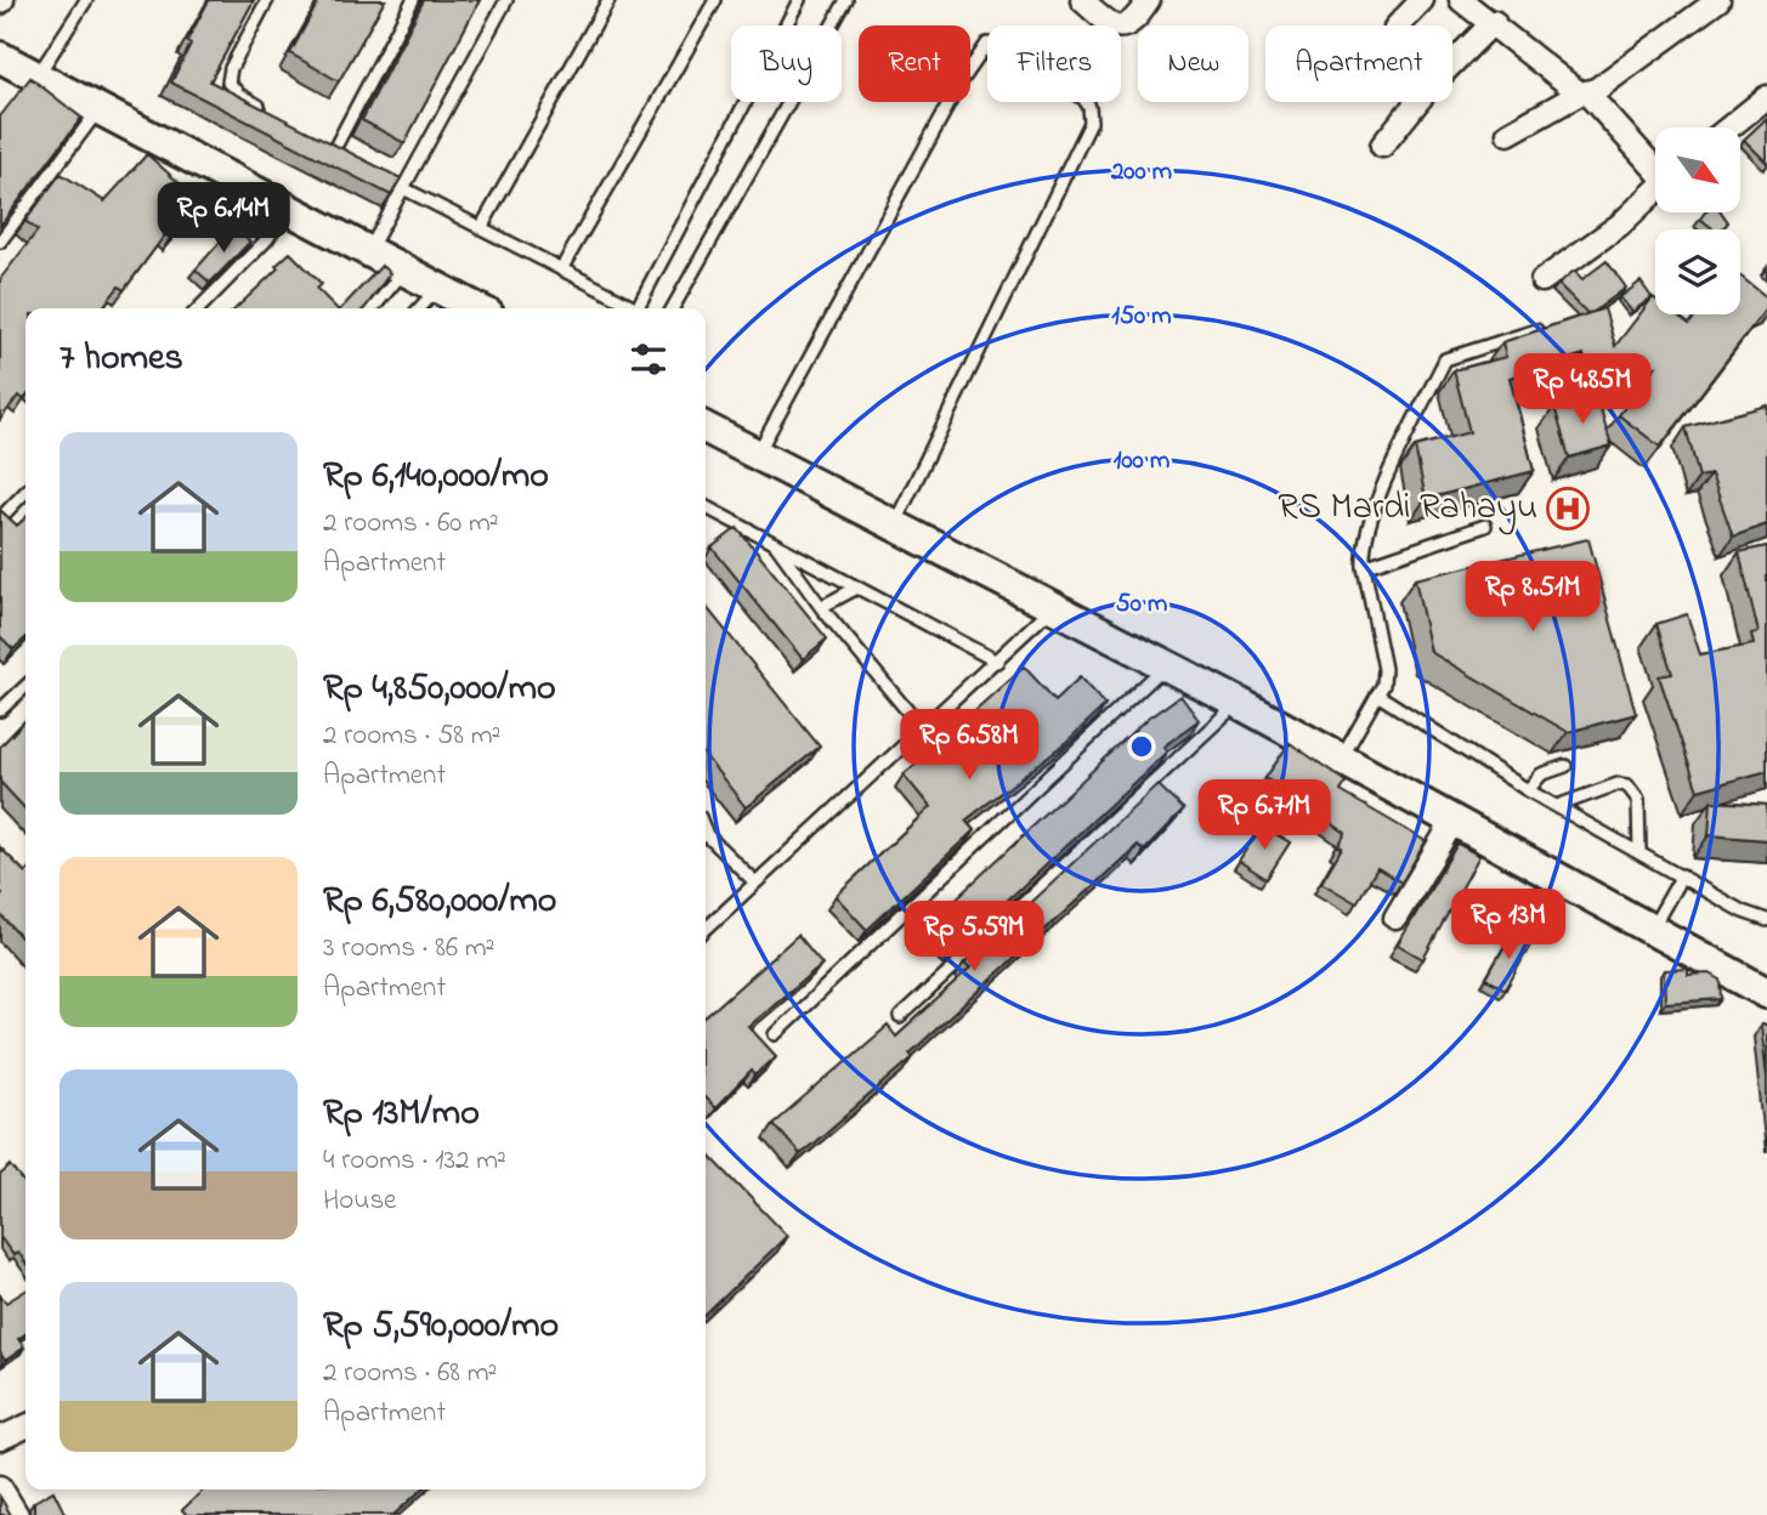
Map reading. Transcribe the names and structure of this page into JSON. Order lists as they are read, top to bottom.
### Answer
{
  "places": {
    "hospital": ["RS Mardi Rahayu"]
  },
  "north": "bottom right",
  "page": {
    "chip": [
      "Buy",
      "Rent",
      "Filters",
      "New",
      "Apartment"
    ],
    "price": [
      "Rp 6.14M",
      "Rp 4.85M",
      "Rp 8.51M",
      "Rp 6.58M",
      "Rp 6.71M",
      "Rp 13M",
      "Rp 5.59M"
    ],
    "heading": "7 homes",
    "list": [
      {
        "name": "Rp 6,140,000/mo",
        "note": "2 rooms · 60 m² · Apartment"
      },
      {
        "name": "Rp 4,850,000/mo",
        "note": "2 rooms · 58 m² · Apartment"
      },
      {
        "name": "Rp 6,580,000/mo",
        "note": "3 rooms · 86 m² · Apartment"
      },
      {
        "name": "Rp 13M/mo",
        "note": "4 rooms · 132 m² · House"
      },
      {
        "name": "Rp 5,590,000/mo",
        "note": "2 rooms · 68 m² · Apartment"
      }
    ]
  },
  "rings": [
    "200 m",
    "150 m",
    "100 m",
    "50 m"
  ]
}
